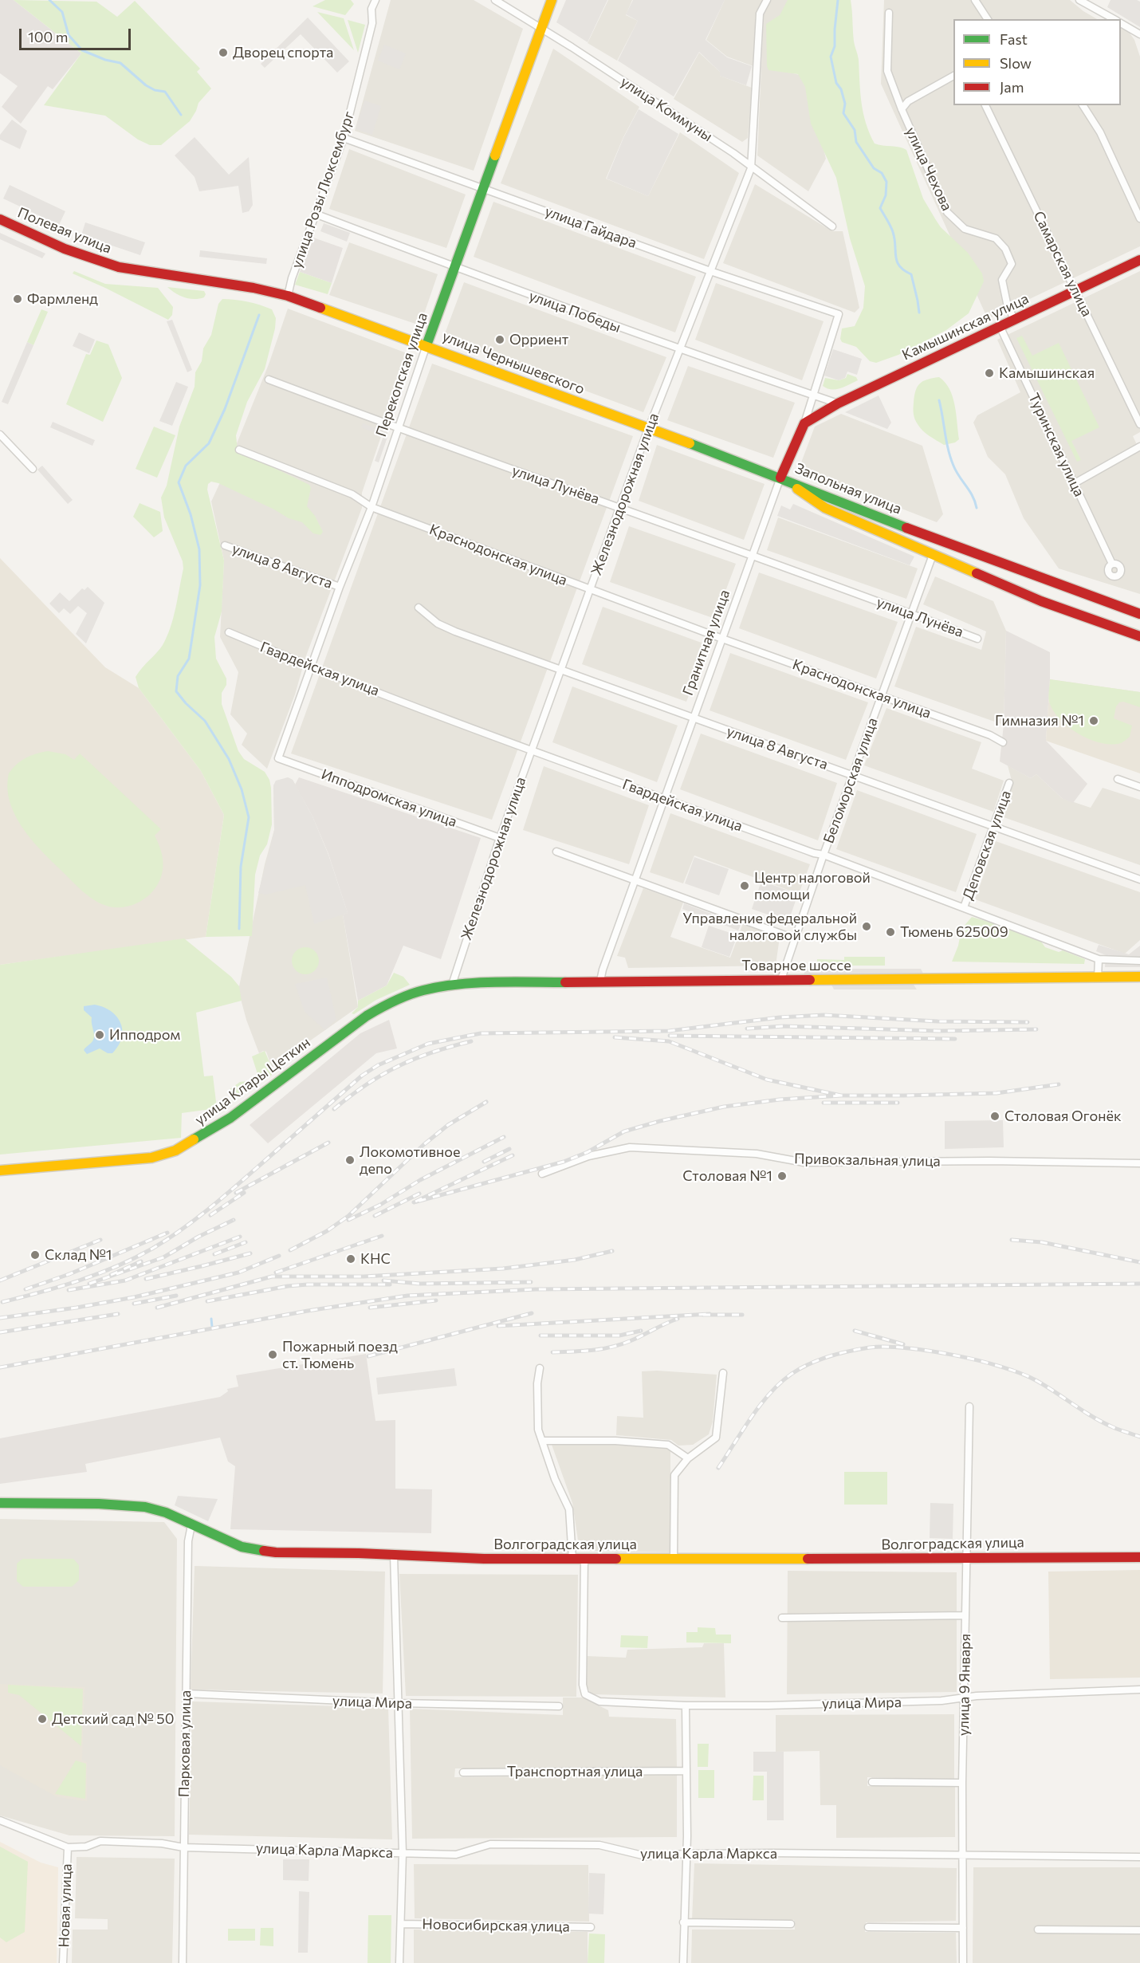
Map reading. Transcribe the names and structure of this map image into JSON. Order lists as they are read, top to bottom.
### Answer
{
  "streets": {
    "street": [
      "улица Коммуны",
      "улица Чехова",
      "улица Розы Люксембург",
      "улица Гайдара",
      "Полевая улица",
      "Самарская улица",
      "улица Победы",
      "Камышинская улица",
      "улица Чернышевского",
      "Перекопская улица",
      "Туринская улица",
      "улица Лунёва",
      "Запольная улица",
      "Железнодорожная улица",
      "Краснодонская улица",
      "улица 8 Августа",
      "Гранитная улица",
      "Гвардейская улица",
      "Беломорская улица",
      "Ипподромская улица",
      "Деповская улица",
      "Товарное шоссе",
      "улица Клары Цеткин",
      "Привокзальная улица",
      "Волгоградская улица",
      "улица 9 Января",
      "улица Мира",
      "Парковая улица",
      "Транспортная улица",
      "улица Карла Маркса",
      "Новая улица",
      "Новосибирская улица"
    ]
  },
  "crossings": [
    ["улица Коммуны", "Перекопская улица"],
    ["улица Коммуны", "Железнодорожная улица"],
    ["улица Чехова", "Камышинская улица"],
    ["улица Розы Люксембург", "улица Гайдара"],
    ["улица Розы Люксембург", "улица Победы"],
    ["улица Розы Люксембург", "улица Чернышевского"],
    ["улица Гайдара", "Перекопская улица"],
    ["улица Гайдара", "Железнодорожная улица"],
    ["улица Гайдара", "Гранитная улица"],
    ["Полевая улица", "улица Чернышевского"],
    ["Самарская улица", "Камышинская улица"],
    ["улица Победы", "Камышинская улица"],
    ["улица Победы", "Перекопская улица"],
    ["улица Победы", "Железнодорожная улица"],
    ["улица Победы", "Гранитная улица"],
    ["Камышинская улица", "Туринская улица"],
    ["Камышинская улица", "Гранитная улица"],
    ["улица Чернышевского", "Перекопская улица"],
    ["улица Чернышевского", "Запольная улица"],
    ["улица Чернышевского", "Железнодорожная улица"],
    ["улица Чернышевского", "Гранитная улица"],
    ["Перекопская улица", "улица Лунёва"],
    ["Перекопская улица", "Краснодонская улица"],
    ["Перекопская улица", "улица 8 Августа"],
    ["Перекопская улица", "Гвардейская улица"],
    ["Перекопская улица", "Ипподромская улица"],
    ["улица Лунёва", "Железнодорожная улица"],
    ["улица Лунёва", "Гранитная улица"],
    ["улица Лунёва", "Беломорская улица"],
    ["Запольная улица", "Гранитная улица"],
    ["Запольная улица", "Беломорская улица"],
    ["Железнодорожная улица", "Краснодонская улица"],
    ["Железнодорожная улица", "улица 8 Августа"],
    ["Железнодорожная улица", "Гвардейская улица"],
    ["Железнодорожная улица", "Ипподромская улица"],
    ["Железнодорожная улица", "Товарное шоссе"],
    ["Железнодорожная улица", "улица Клары Цеткин"],
    ["Краснодонская улица", "Гранитная улица"],
    ["Краснодонская улица", "Беломорская улица"],
    ["улица 8 Августа", "Гранитная улица"],
    ["улица 8 Августа", "Беломорская улица"],
    ["улица 8 Августа", "Деповская улица"],
    ["Гранитная улица", "Гвардейская улица"],
    ["Гранитная улица", "Товарное шоссе"],
    ["Гвардейская улица", "Беломорская улица"],
    ["Гвардейская улица", "Деповская улица"],
    ["Беломорская улица", "Товарное шоссе"],
    ["Товарное шоссе", "улица Клары Цеткин"],
    ["Волгоградская улица", "улица 9 Января"],
    ["Волгоградская улица", "улица Мира"],
    ["Волгоградская улица", "Парковая улица"],
    ["Волгоградская улица", "Новосибирская улица"],
    ["улица 9 Января", "улица Мира"],
    ["улица 9 Января", "улица Карла Маркса"],
    ["улица Мира", "Парковая улица"],
    ["улица Мира", "Новосибирская улица"],
    ["Парковая улица", "улица Карла Маркса"],
    ["улица Карла Маркса", "Новая улица"],
    ["улица Карла Маркса", "Новосибирская улица"]
  ],
  "places": [
    "Дворец спорта",
    "Фармленд",
    "Орриент",
    "Камышинская",
    "Гимназия №1",
    "Центр налоговой помощи",
    "Управление федеральной налоговой службы",
    "Тюмень 625009",
    "Ипподром",
    "Столовая Огонёк",
    "Локомотивное депо",
    "Столовая №1",
    "Склад №1",
    "КНС",
    "Пожарный поезд ст. Тюмень",
    "Детский сад № 50"
  ],
  "legend": ["Fast", "Slow", "Jam"],
  "scale_bar": "100 m"
}
